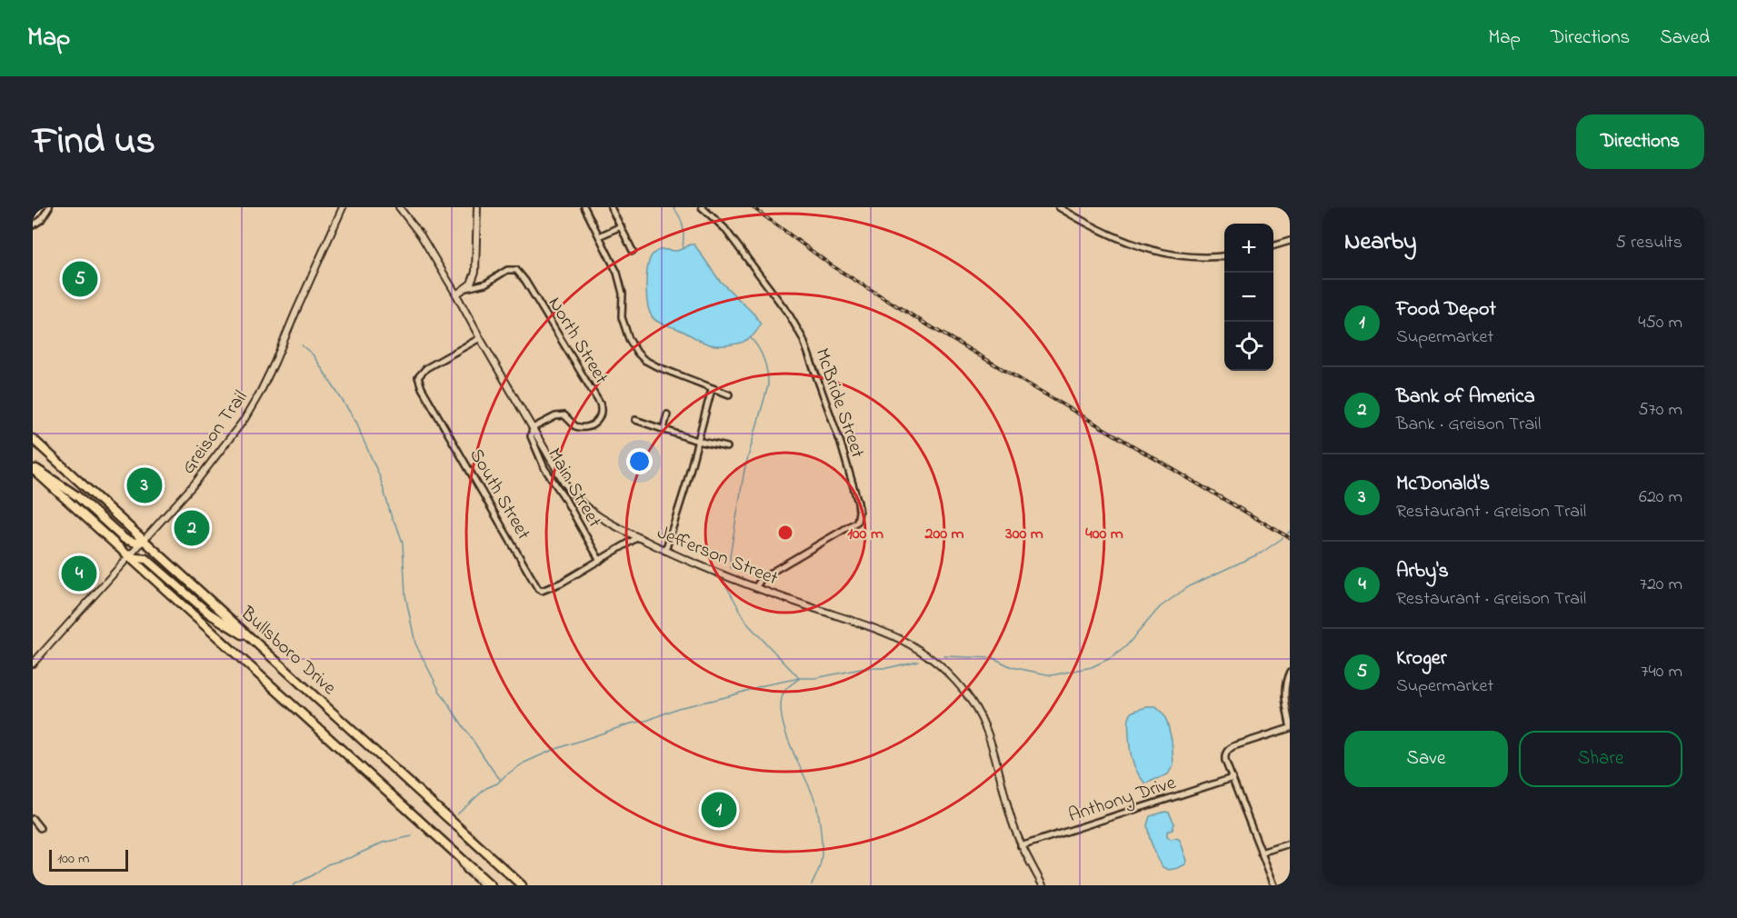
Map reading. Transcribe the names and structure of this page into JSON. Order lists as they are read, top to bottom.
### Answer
{
  "streets": {
    "main road": ["Bullsboro Drive"],
    "street": [
      "North Street",
      "McBride Street",
      "Greison Trail",
      "Main Street",
      "South Street",
      "Jefferson Street",
      "Anthony Drive"
    ]
  },
  "crossings": [
    ["North Street", "Main Street"],
    ["North Street", "Jefferson Street"],
    ["McBride Street", "Jefferson Street"],
    ["Greison Trail", "Bullsboro Drive"],
    ["Main Street", "South Street"],
    ["Main Street", "Jefferson Street"],
    ["South Street", "Jefferson Street"],
    ["Jefferson Street", "Anthony Drive"]
  ],
  "scale_bar": "100 m",
  "page": {
    "header": "Map",
    "nav": ["Map", "Directions", "Saved"],
    "title": "Find us",
    "buttons": [
      "Directions",
      ["Save", "Share"]
    ],
    "heading": ["Nearby", "5 results"],
    "map_buttons": ["+", "−"],
    "pins": [
      "5",
      "3",
      "2",
      "4",
      "1"
    ],
    "list": [
      {
        "mark": "1",
        "name": "Food Depot",
        "note": "Supermarket",
        "value": "450 m"
      },
      {
        "mark": "2",
        "name": "Bank of America",
        "note": "Bank · Greison Trail",
        "value": "570 m"
      },
      {
        "mark": "3",
        "name": "McDonald's",
        "note": "Restaurant · Greison Trail",
        "value": "620 m"
      },
      {
        "mark": "4",
        "name": "Arby's",
        "note": "Restaurant · Greison Trail",
        "value": "720 m"
      },
      {
        "mark": "5",
        "name": "Kroger",
        "note": "Supermarket",
        "value": "740 m"
      }
    ],
    "scale": "100 m"
  },
  "rings": [
    "100 m",
    "200 m",
    "300 m",
    "400 m"
  ]
}
